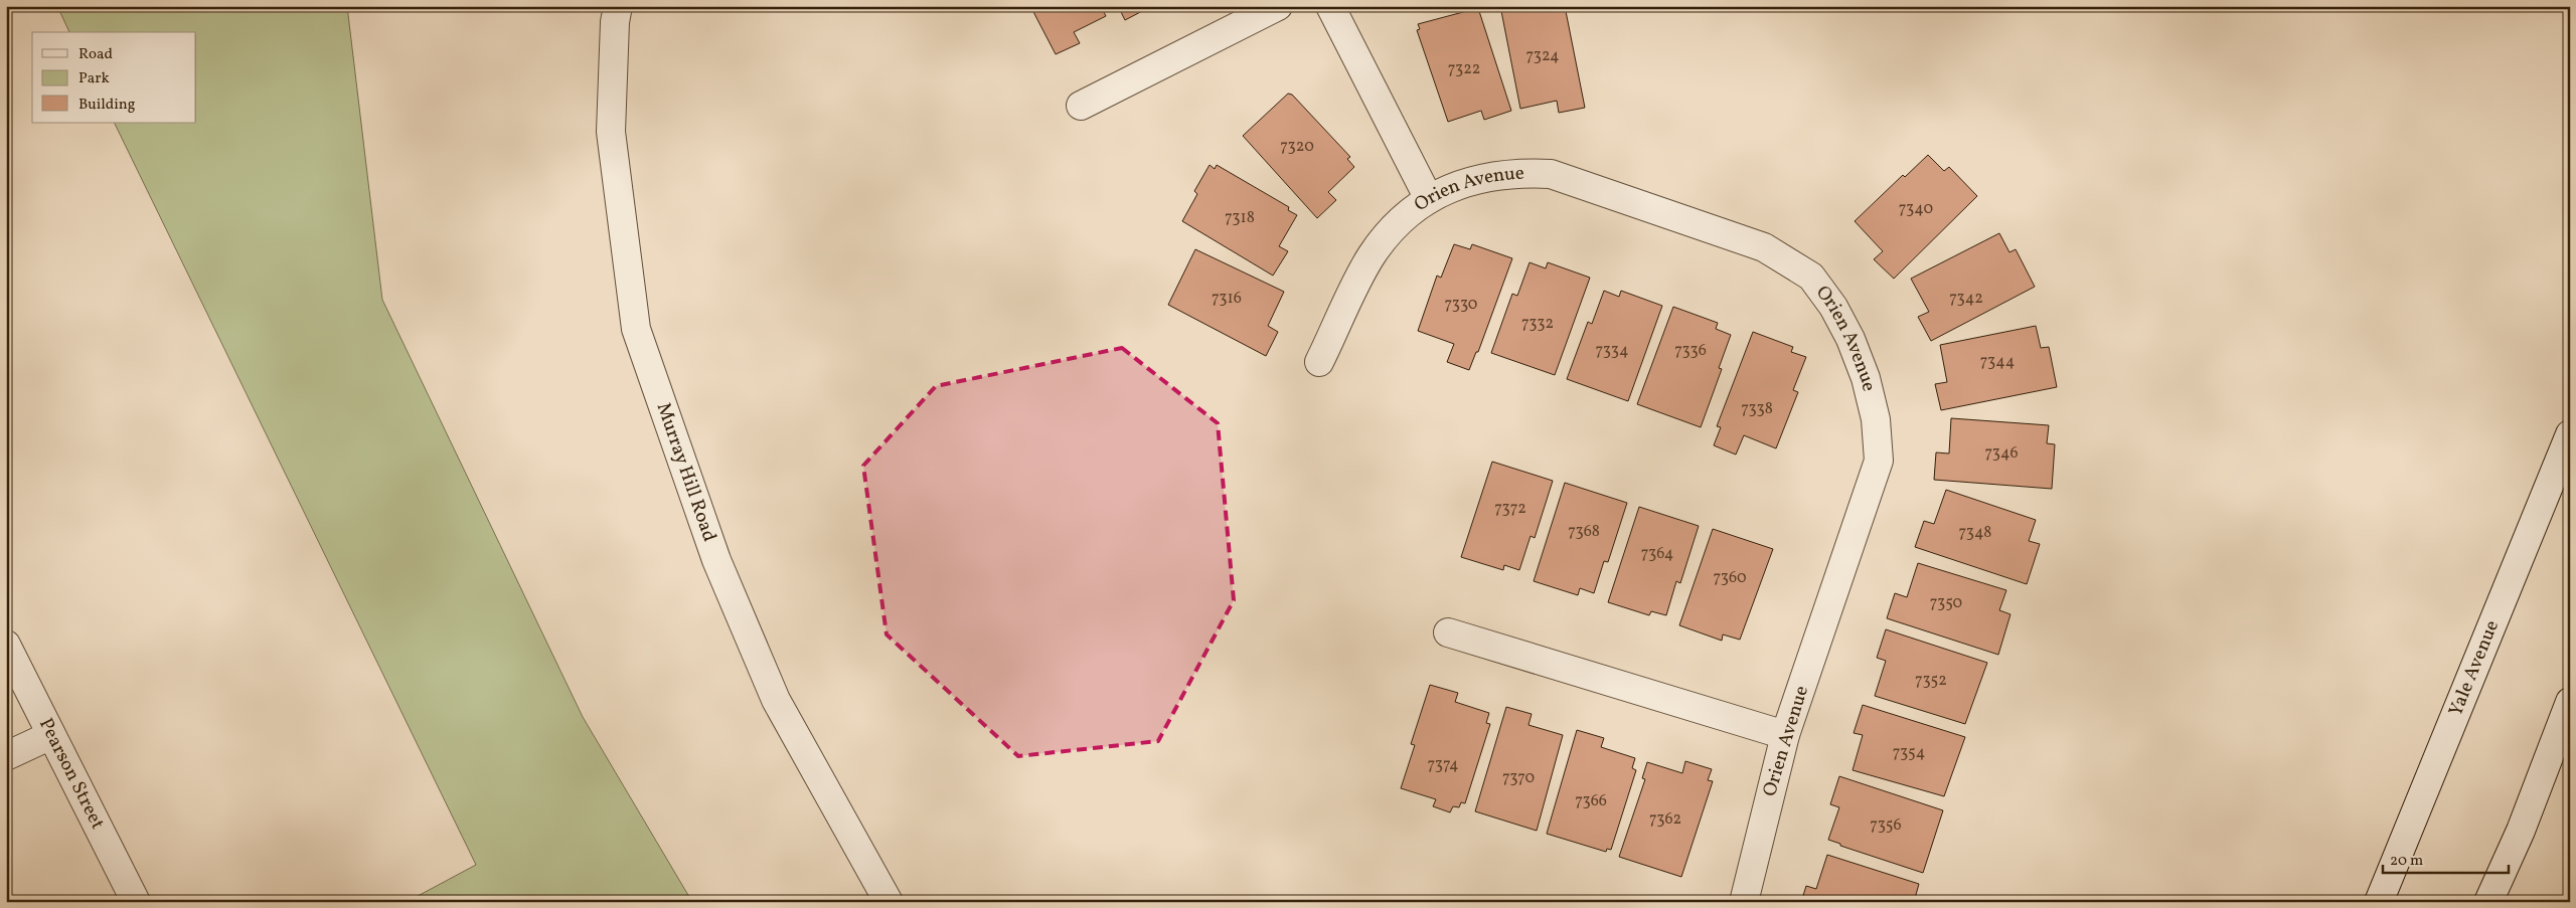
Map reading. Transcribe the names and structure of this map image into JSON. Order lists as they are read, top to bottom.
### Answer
{
  "streets": {
    "street": [
      "Orien Avenue",
      "Murray Hill Road",
      "Yale Avenue",
      "Pearson Street"
    ]
  },
  "house_numbers": [
    "7324",
    "7322",
    "7320",
    "7340",
    "7318",
    "7316",
    "7342",
    "7330",
    "7332",
    "7334",
    "7336",
    "7344",
    "7338",
    "7346",
    "7372",
    "7368",
    "7348",
    "7364",
    "7360",
    "7350",
    "7352",
    "7354",
    "7374",
    "7370",
    "7366",
    "7362",
    "7356"
  ],
  "legend": ["Road", "Park", "Building"],
  "scale_bar": "20 m"
}
